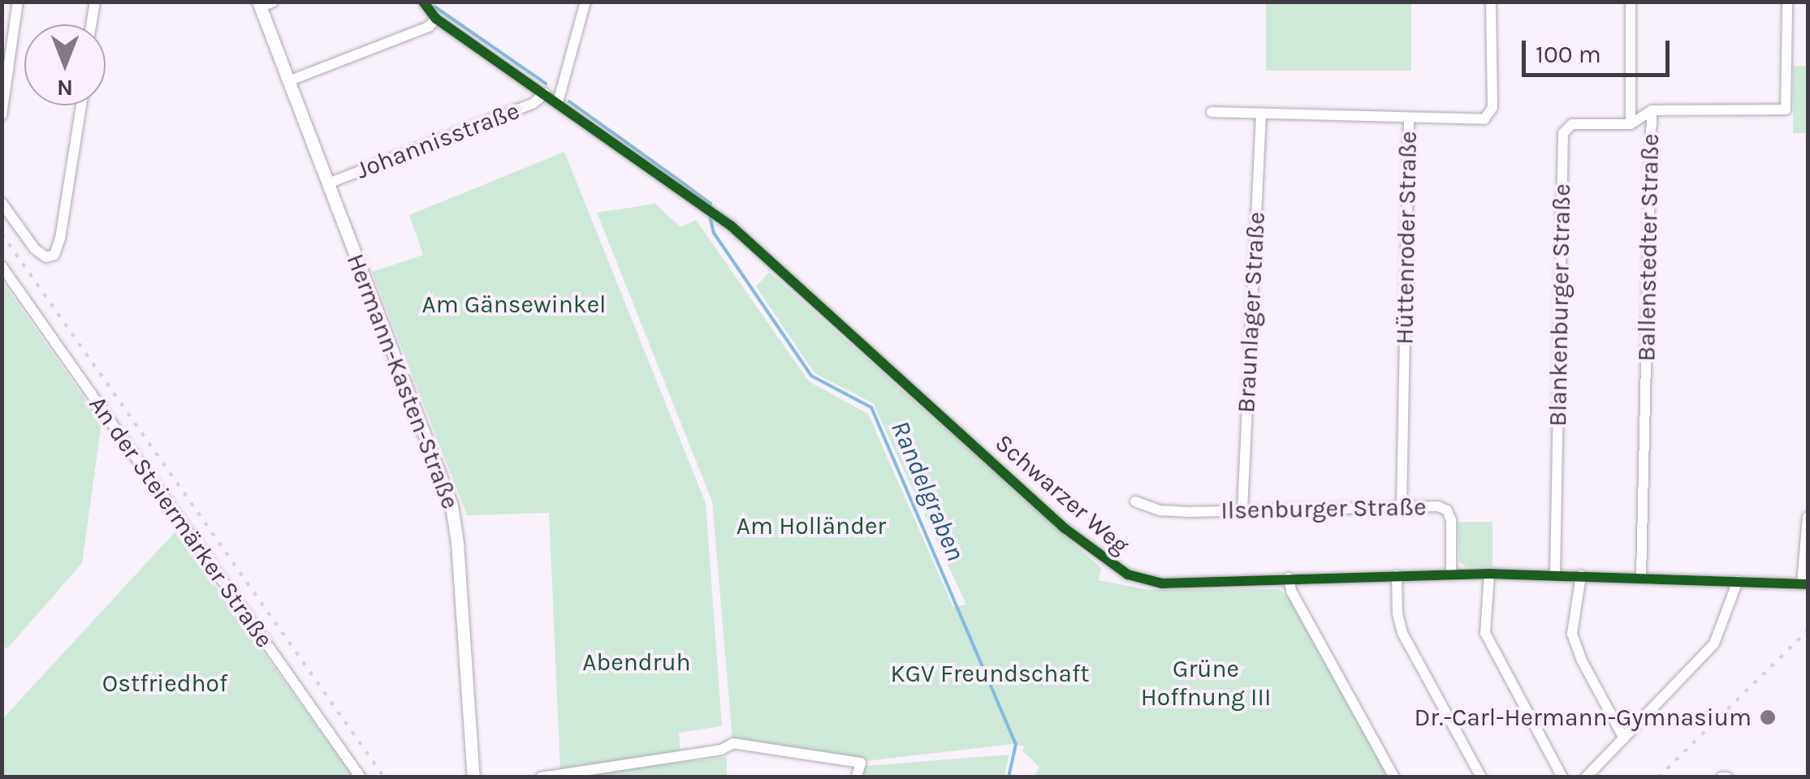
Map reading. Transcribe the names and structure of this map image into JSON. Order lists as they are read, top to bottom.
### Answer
{
  "streets": {
    "street": [
      "Johannisstraße",
      "Hüttenroder Straße",
      "Ballenstedter Straße",
      "Blankenburger Straße",
      "Braunlager Straße",
      "Hermann-Kasten-Straße",
      "Schwarzer Weg",
      "Ilsenburger Straße",
      "An der Steiermärker Straße"
    ]
  },
  "crossings": [
    ["Johannisstraße", "Hermann-Kasten-Straße"],
    ["Hüttenroder Straße", "Ilsenburger Straße"],
    ["Ballenstedter Straße", "Schwarzer Weg"],
    ["Blankenburger Straße", "Schwarzer Weg"],
    ["Braunlager Straße", "Ilsenburger Straße"],
    ["Schwarzer Weg", "Ilsenburger Straße"]
  ],
  "water": ["Randelgraben"],
  "parks": [
    "Am Gänsewinkel",
    "Am Holländer",
    "Abendruh",
    "Grüne Hoffnung III",
    "KGV Freundschaft",
    "Ostfriedhof"
  ],
  "places": ["Dr.-Carl-Hermann-Gymnasium"],
  "scale_bar": "100 m",
  "north": "bottom"
}
